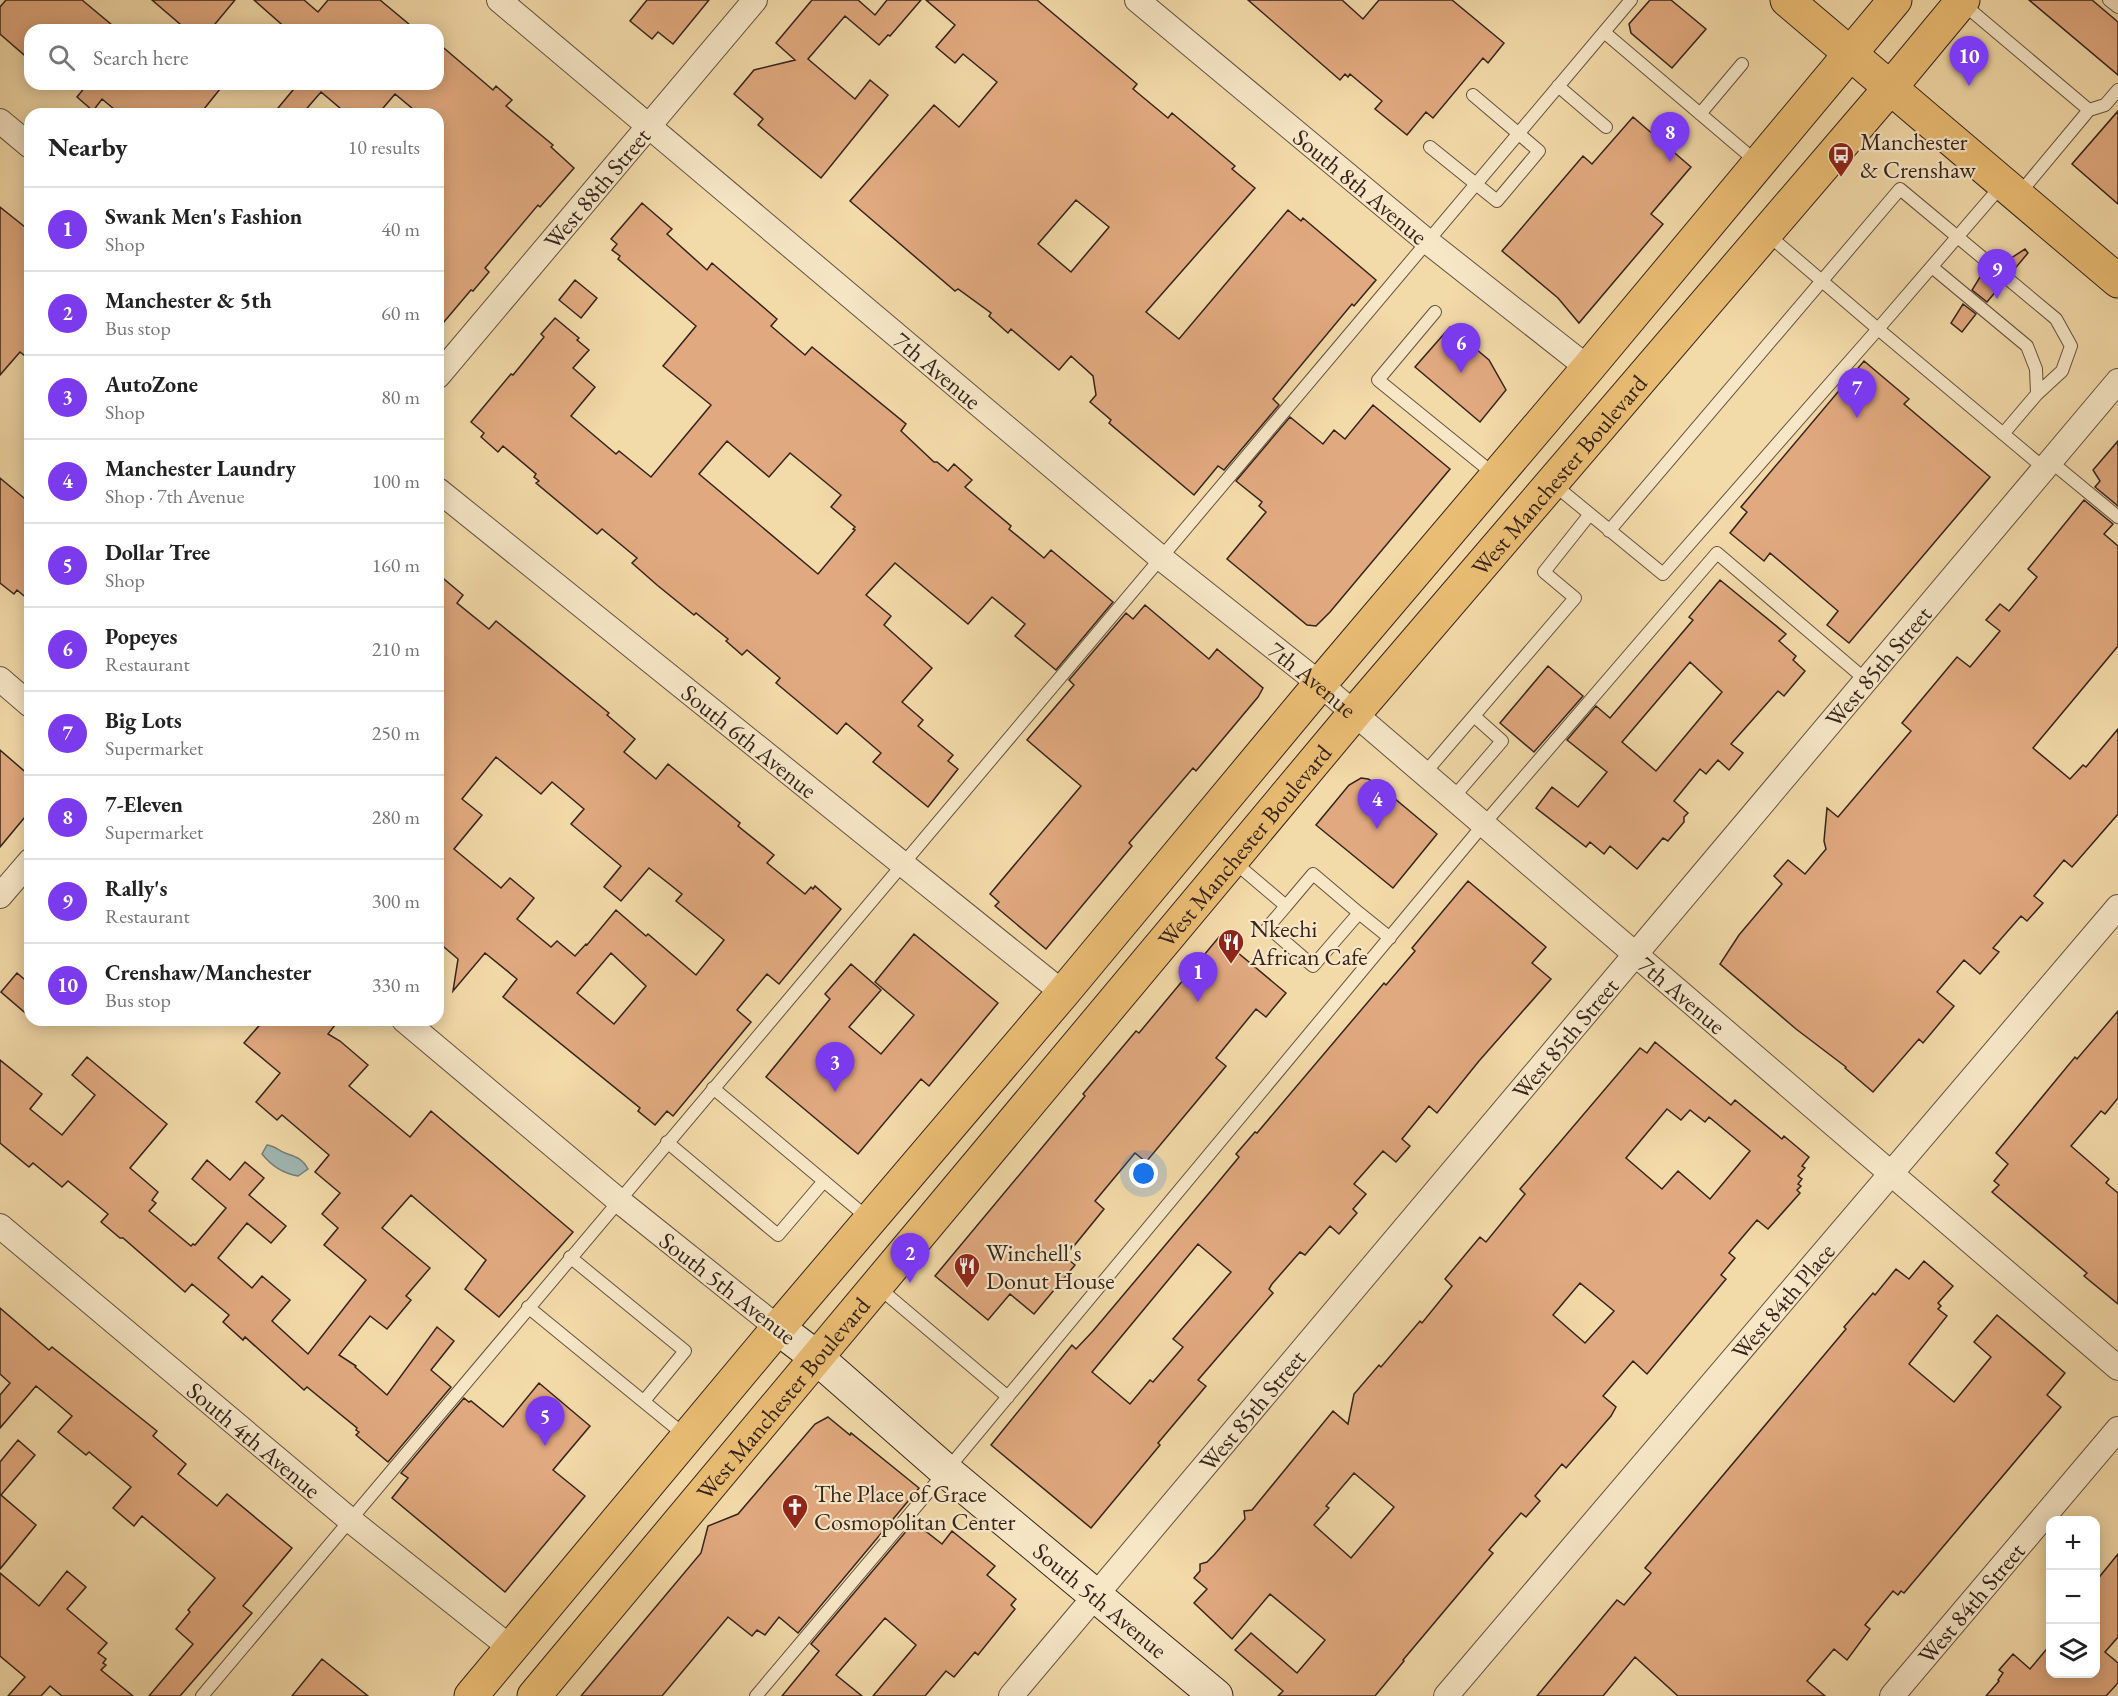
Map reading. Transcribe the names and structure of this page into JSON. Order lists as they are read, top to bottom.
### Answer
{
  "streets": {
    "main road": ["West Manchester Boulevard"],
    "street": [
      "South 8th Avenue",
      "West 88th Street",
      "7th Avenue",
      "West 85th Street",
      "South 6th Avenue",
      "South 5th Avenue",
      "West 84th Place",
      "South 4th Avenue",
      "West 84th Street"
    ]
  },
  "crossings": [
    ["South 8th Avenue", "West Manchester Boulevard"],
    ["West 88th Street", "7th Avenue"],
    ["7th Avenue", "West Manchester Boulevard"],
    ["7th Avenue", "West 85th Street"],
    ["7th Avenue", "West 84th Place"],
    ["West Manchester Boulevard", "South 6th Avenue"],
    ["West Manchester Boulevard", "South 5th Avenue"],
    ["West Manchester Boulevard", "South 4th Avenue"],
    ["West 85th Street", "South 5th Avenue"]
  ],
  "places": {
    "bus stop": ["Manchester & Crenshaw"],
    "restaurant": ["Nkechi African Cafe", "Winchell's Donut House"],
    "church": ["The Place of Grace Cosmopolitan Center"]
  },
  "page": {
    "search": "Search here",
    "pins": [
      "10",
      "8",
      "9",
      "6",
      "7",
      "4",
      "1",
      "3",
      "2",
      "5"
    ],
    "heading": ["Nearby", "10 results"],
    "list": [
      {
        "mark": "1",
        "name": "Swank Men's Fashion",
        "note": "Shop",
        "value": "40 m"
      },
      {
        "mark": "2",
        "name": "Manchester & 5th",
        "note": "Bus stop",
        "value": "60 m"
      },
      {
        "mark": "3",
        "name": "AutoZone",
        "note": "Shop",
        "value": "80 m"
      },
      {
        "mark": "4",
        "name": "Manchester Laundry",
        "note": "Shop · 7th Avenue",
        "value": "100 m"
      },
      {
        "mark": "5",
        "name": "Dollar Tree",
        "note": "Shop",
        "value": "160 m"
      },
      {
        "mark": "6",
        "name": "Popeyes",
        "note": "Restaurant",
        "value": "210 m"
      },
      {
        "mark": "7",
        "name": "Big Lots",
        "note": "Supermarket",
        "value": "250 m"
      },
      {
        "mark": "8",
        "name": "7-Eleven",
        "note": "Supermarket",
        "value": "280 m"
      },
      {
        "mark": "9",
        "name": "Rally's",
        "note": "Restaurant",
        "value": "300 m"
      },
      {
        "mark": "10",
        "name": "Crenshaw/Manchester",
        "note": "Bus stop",
        "value": "330 m"
      }
    ],
    "map_buttons": ["+", "−"]
  }
}
